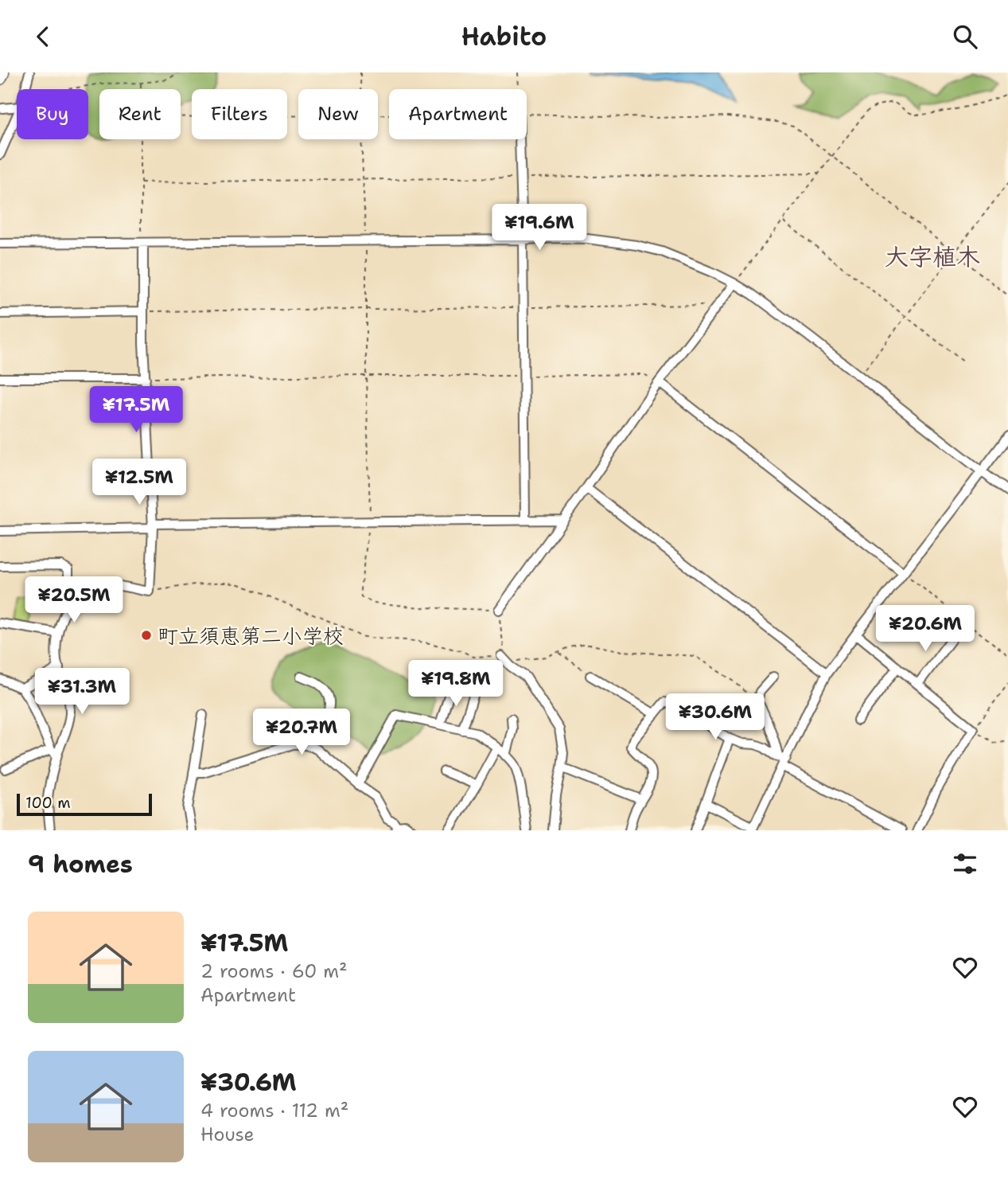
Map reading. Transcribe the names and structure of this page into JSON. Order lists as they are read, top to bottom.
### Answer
{
  "districts": ["大字植木"],
  "places": ["町立須恵第二小学校"],
  "scale_bar": "100 m",
  "page": {
    "header": "Habito",
    "chip": [
      "Buy",
      "Rent",
      "Filters",
      "New",
      "Apartment"
    ],
    "price": [
      "¥19.6M",
      "¥17.5M",
      "¥12.5M",
      "¥20.5M",
      "¥20.6M",
      "¥19.8M",
      "¥31.3M",
      "¥30.6M",
      "¥20.7M"
    ],
    "scale": "100 m",
    "heading": "9 homes",
    "list": [
      {
        "name": "¥17.5M",
        "note": "2 rooms · 60 m² · Apartment"
      },
      {
        "name": "¥30.6M",
        "note": "4 rooms · 112 m² · House"
      }
    ]
  }
}
